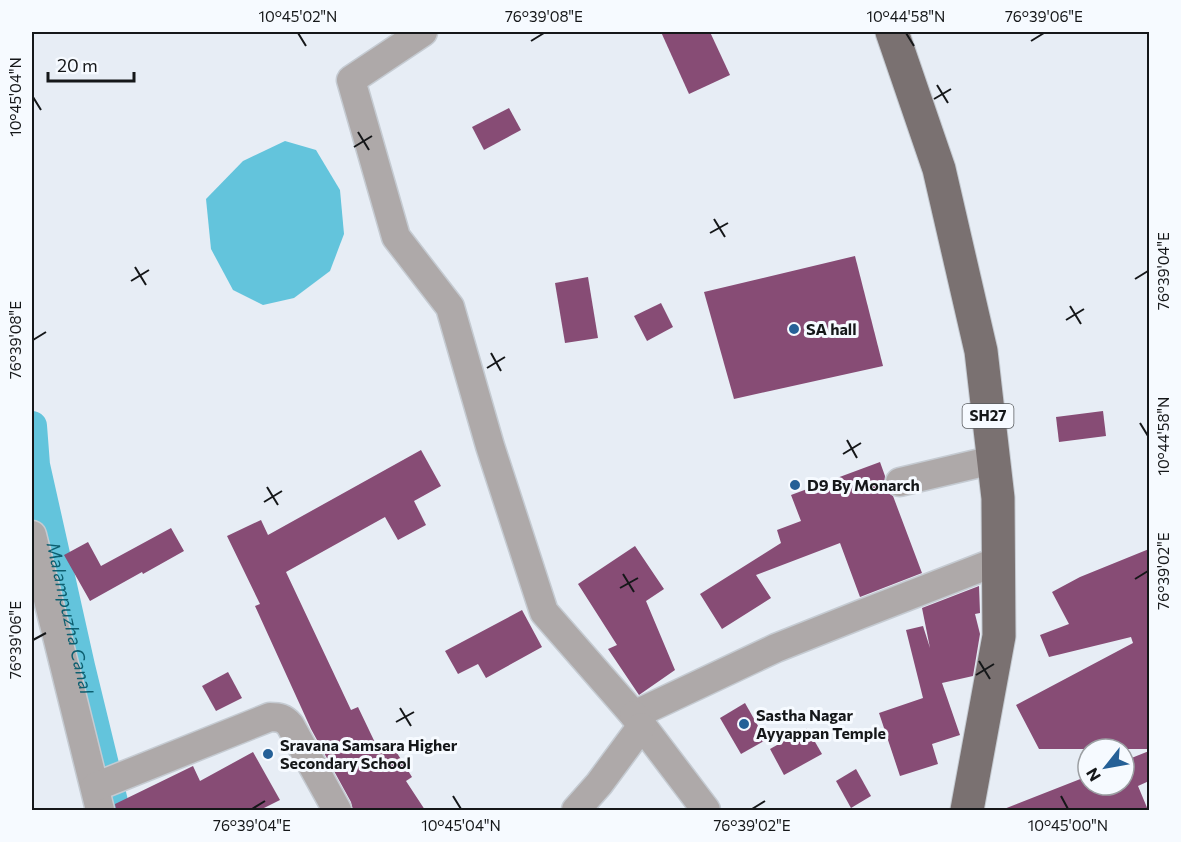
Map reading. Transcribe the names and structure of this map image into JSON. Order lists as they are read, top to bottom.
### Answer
{
  "streets": {
    "main road": ["SH27"]
  },
  "water": ["Malampuzha Canal"],
  "places": [
    "SA hall",
    "D9 By Monarch",
    "Sastha Nagar Ayyappan Temple",
    "Sravana Samsara Higher Secondary School"
  ],
  "scale_bar": "20 m",
  "north": "bottom left",
  "coordinates": [
    "10°45'02\"N",
    "76°39'08\"E",
    "10°44'58\"N",
    "76°39'06\"E",
    "10°45'04\"N",
    "76°39'04\"E",
    "76°39'02\"E",
    "10°45'00\"N"
  ]
}
